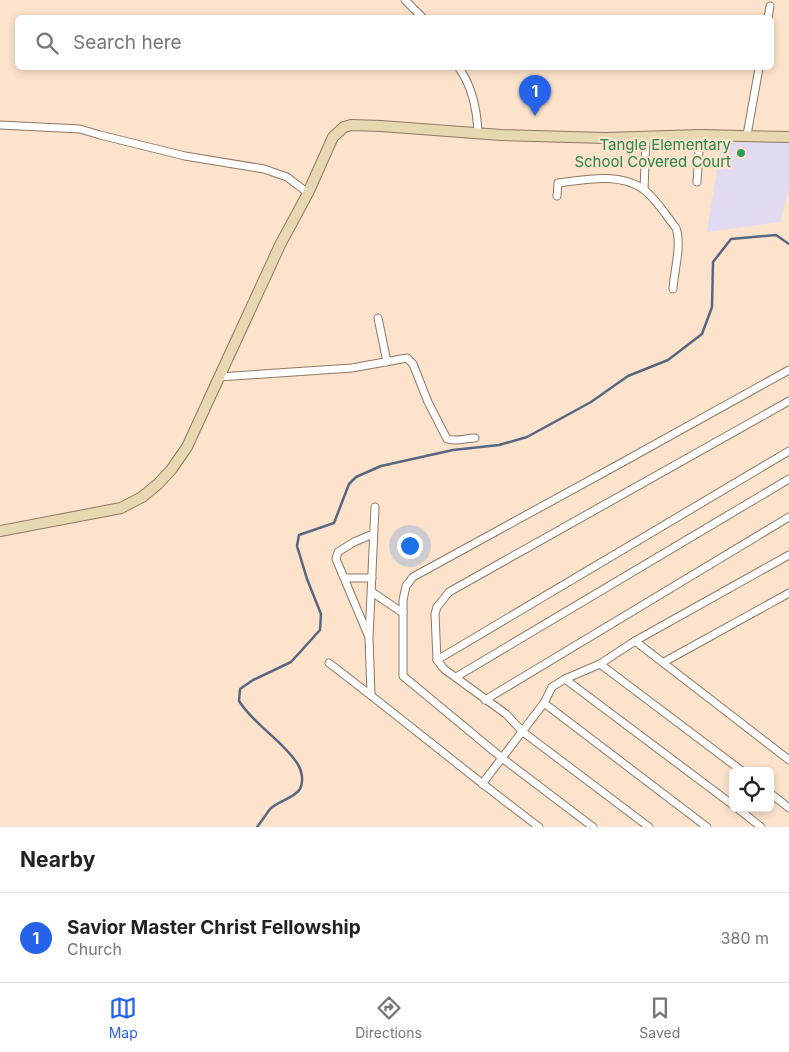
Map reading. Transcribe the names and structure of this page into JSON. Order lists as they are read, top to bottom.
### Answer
{
  "places": ["Tangle Elementary School Covered Court"],
  "page": {
    "search": "Search here",
    "pins": "1",
    "heading": "Nearby",
    "list": [
      {
        "mark": "1",
        "name": "Savior Master Christ Fellowship",
        "note": "Church",
        "value": "380 m"
      }
    ],
    "nav": ["Map", "Directions", "Saved"]
  }
}
